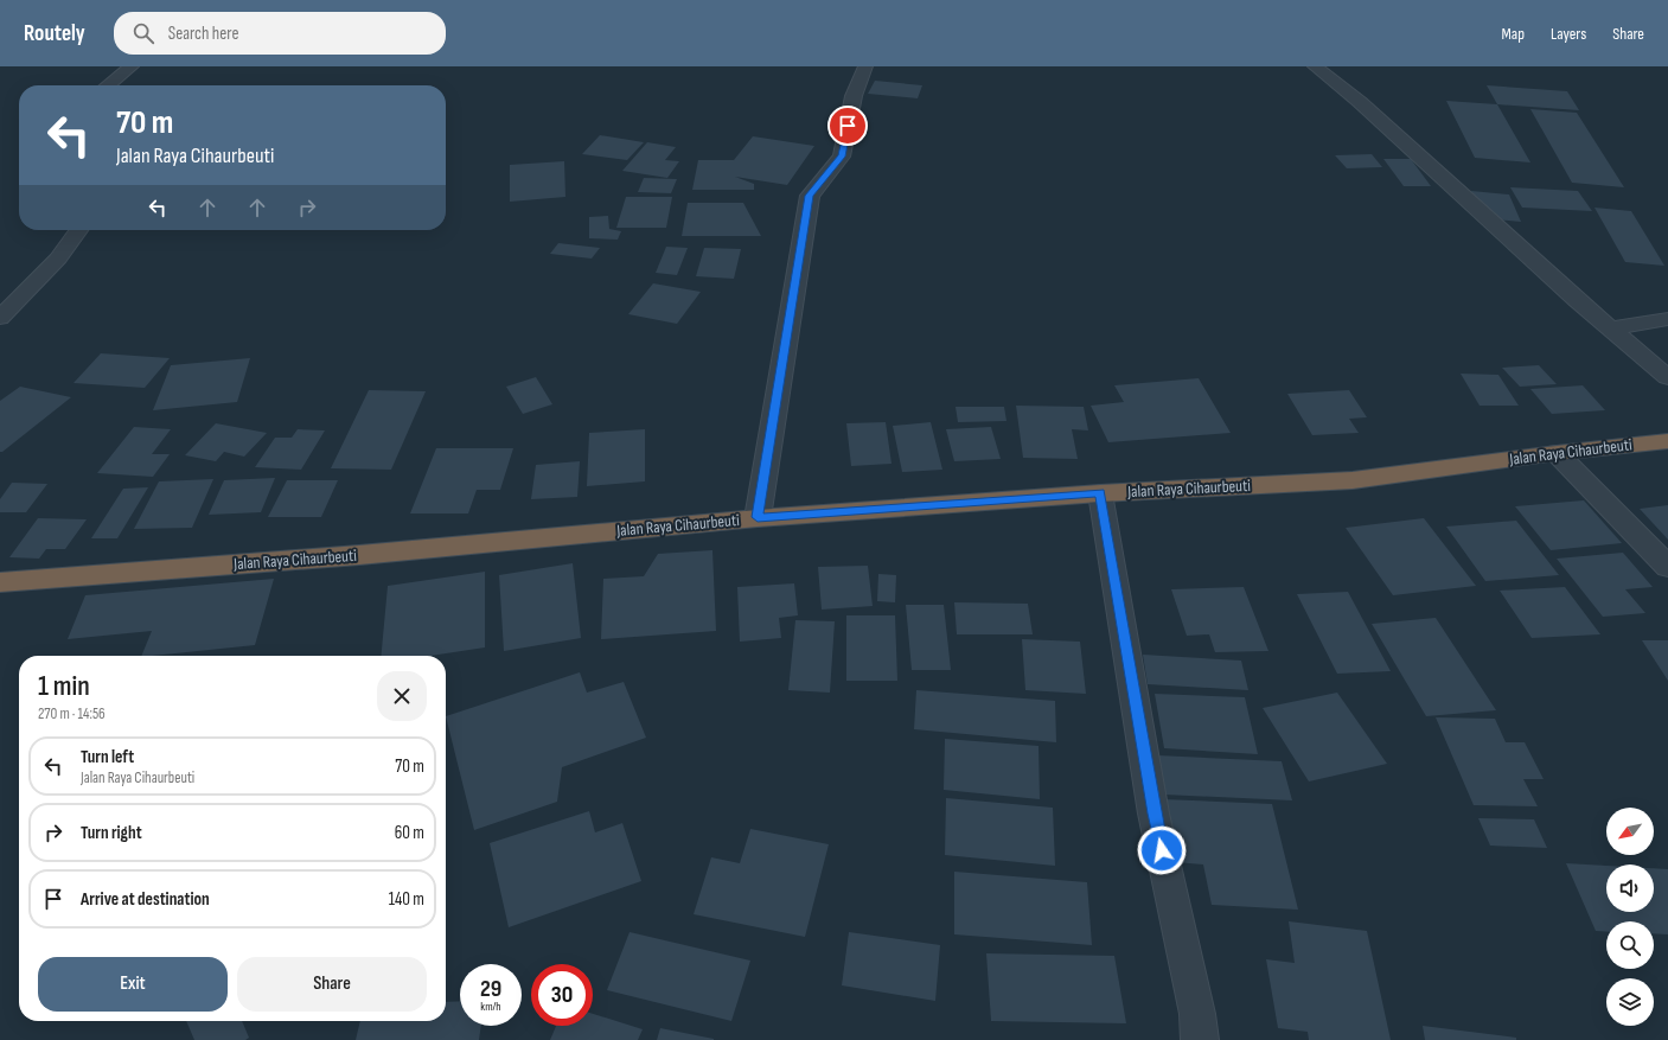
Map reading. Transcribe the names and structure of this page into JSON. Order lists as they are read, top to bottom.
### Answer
{
  "streets": {
    "highway": ["Jalan Raya Cihaurbeuti"]
  },
  "north": "bottom left",
  "page": {
    "header": "Routely",
    "search": "Search here",
    "nav": ["Map", "Layers", "Share"],
    "turn": ["70 m", "Jalan Raya Cihaurbeuti"],
    "heading": ["1 min", "270 m · 14:56"],
    "list": [
      {
        "name": "Turn left",
        "note": "Jalan Raya Cihaurbeuti",
        "value": "70 m"
      },
      {
        "name": "Turn right",
        "value": "60 m"
      },
      {
        "name": "Arrive at destination",
        "value": "140 m"
      }
    ],
    "buttons": ["Exit", "Share"],
    "speed": "29 km/h",
    "limit": "30"
  }
}
